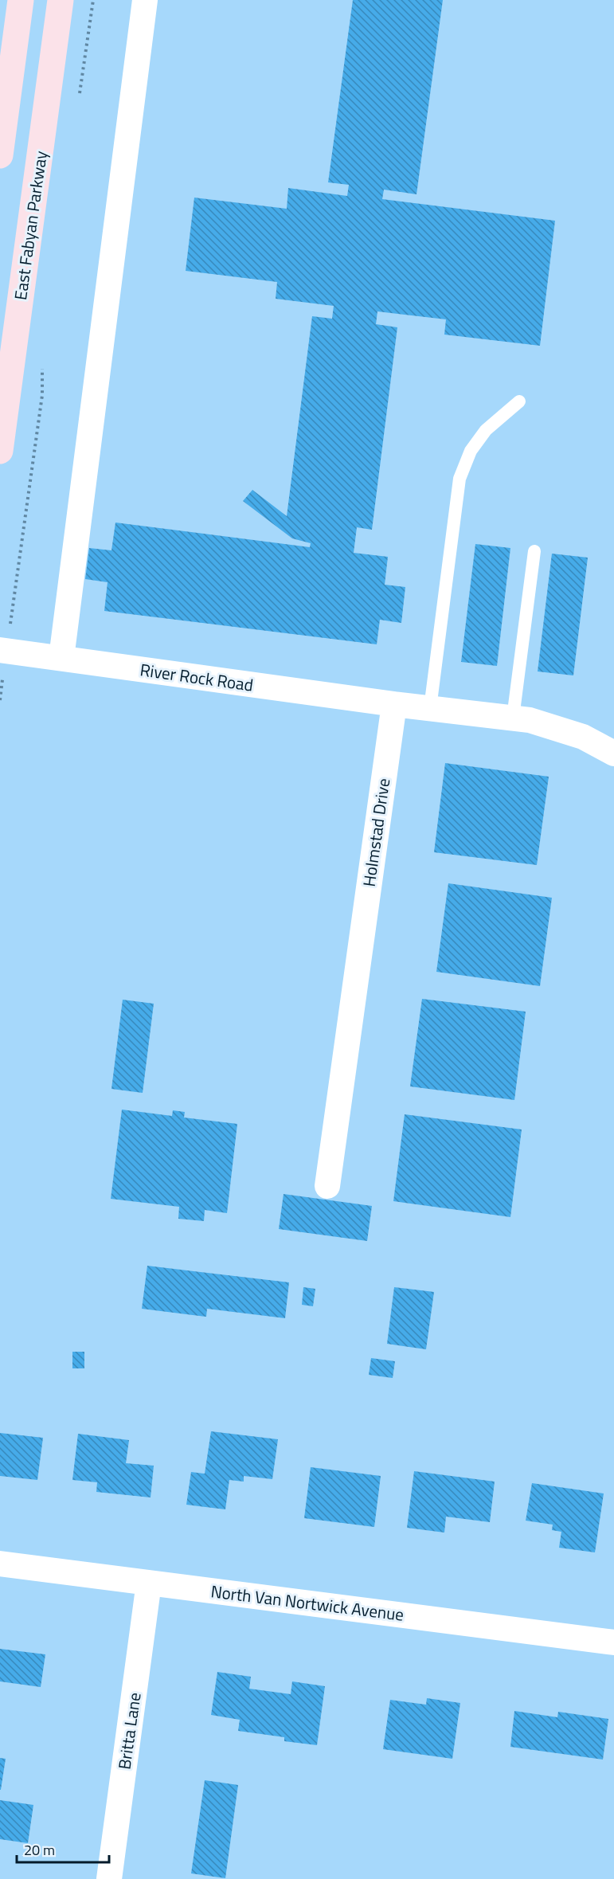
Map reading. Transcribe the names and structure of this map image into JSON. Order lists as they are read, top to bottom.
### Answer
{
  "streets": {
    "main road": ["East Fabyan Parkway"],
    "street": [
      "River Rock Road",
      "Holmstad Drive",
      "North Van Nortwick Avenue",
      "Britta Lane"
    ]
  },
  "crossings": [
    ["River Rock Road", "Holmstad Drive"],
    ["North Van Nortwick Avenue", "Britta Lane"]
  ],
  "scale_bar": "20 m"
}
